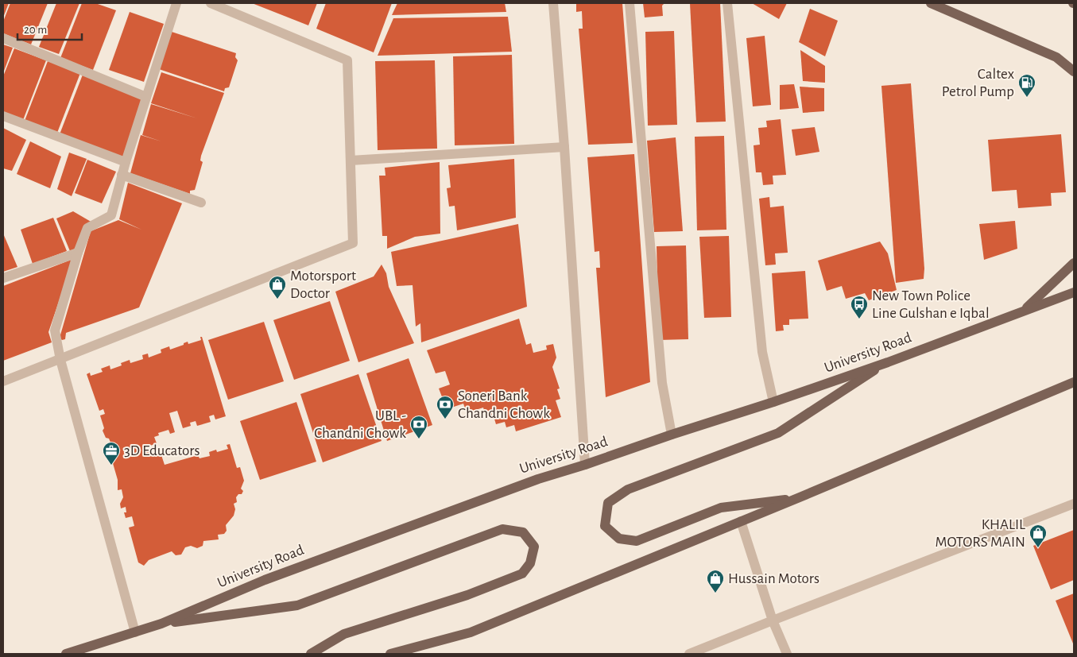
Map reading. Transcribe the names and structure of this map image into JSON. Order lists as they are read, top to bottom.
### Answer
{
  "streets": {
    "main road": ["University Road"]
  },
  "places": {
    "fuel station": ["Caltex Petrol Pump"],
    "shop": ["Motorsport Doctor", "KHALIL MOTORS MAIN", "Hussain Motors"],
    "bus stop": ["New Town Police Line Gulshan e Iqbal"],
    "bank": ["Soneri Bank Chandni Chowk", "UBL - Chandni Chowk"],
    "office": ["3D Educators"]
  },
  "scale_bar": "20 m"
}
